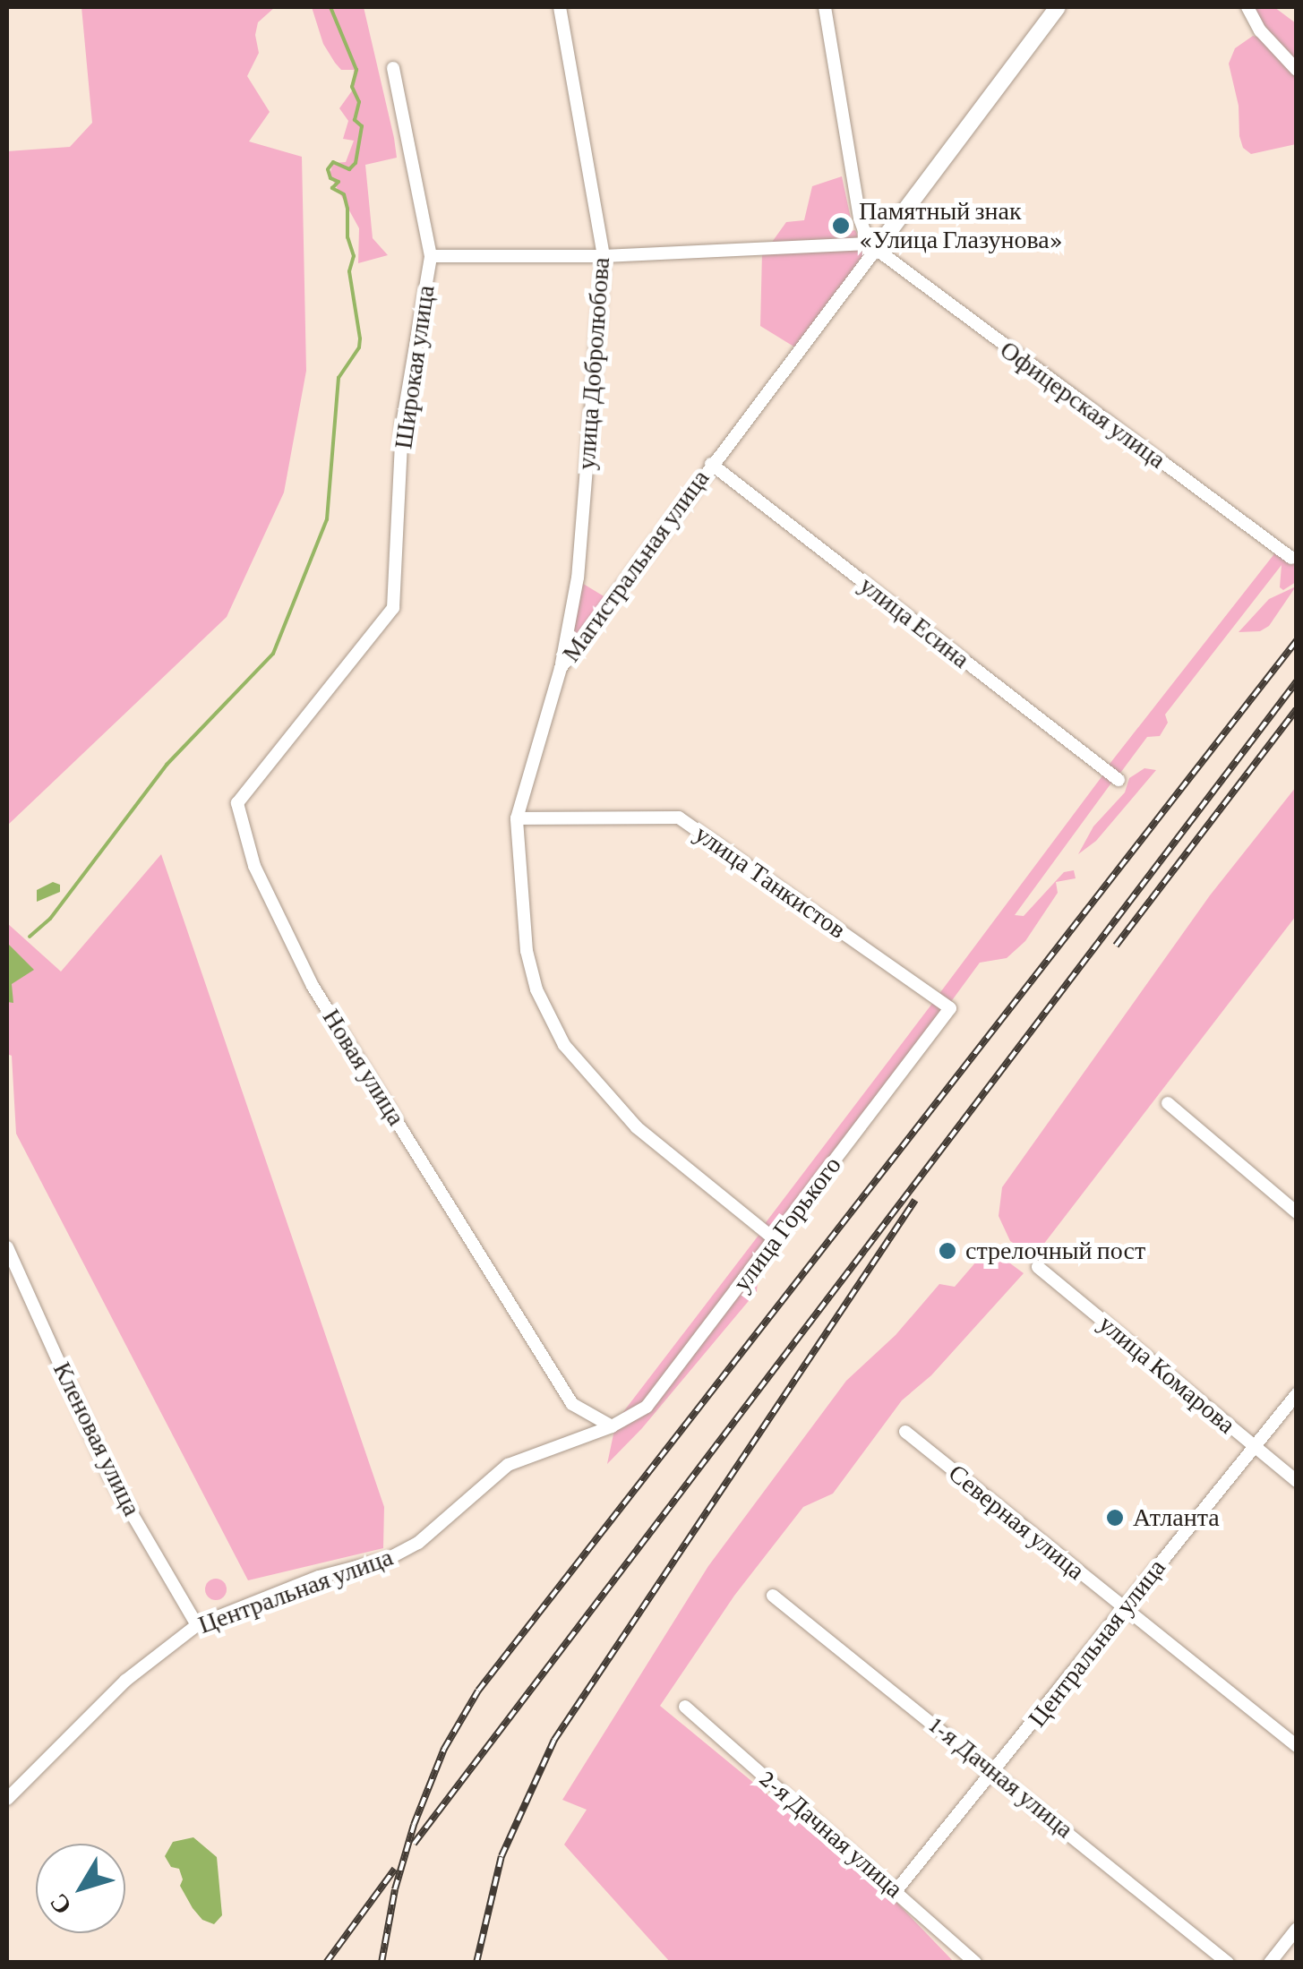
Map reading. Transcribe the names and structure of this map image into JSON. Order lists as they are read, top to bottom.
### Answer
{
  "streets": {
    "street": [
      "улица Добролюбова",
      "Широкая улица",
      "Офицерская улица",
      "Магистральная улица",
      "улица Есина",
      "улица Танкистов",
      "Новая улица",
      "улица Горького",
      "улица Комарова",
      "Кленовая улица",
      "Северная улица",
      "Центральная улица",
      "1-я Дачная улица",
      "2-я Дачная улица"
    ]
  },
  "crossings": [
    ["улица Добролюбова", "Широкая улица"],
    ["улица Добролюбова", "Магистральная улица"],
    ["Широкая улица", "Офицерская улица"],
    ["Широкая улица", "Магистральная улица"],
    ["Широкая улица", "Новая улица"],
    ["Офицерская улица", "Магистральная улица"],
    ["Магистральная улица", "улица Есина"],
    ["Магистральная улица", "улица Танкистов"],
    ["Магистральная улица", "улица Горького"],
    ["улица Танкистов", "улица Горького"],
    ["Новая улица", "улица Горького"],
    ["Новая улица", "Центральная улица"],
    ["улица Горького", "Центральная улица"],
    ["улица Комарова", "Центральная улица"],
    ["Кленовая улица", "Центральная улица"],
    ["Северная улица", "Центральная улица"],
    ["Центральная улица", "1-я Дачная улица"],
    ["Центральная улица", "2-я Дачная улица"]
  ],
  "places": ["Памятный знак «Улица Глазунова»", "стрелочный пост", "Атланта"],
  "north": "bottom left"
}
